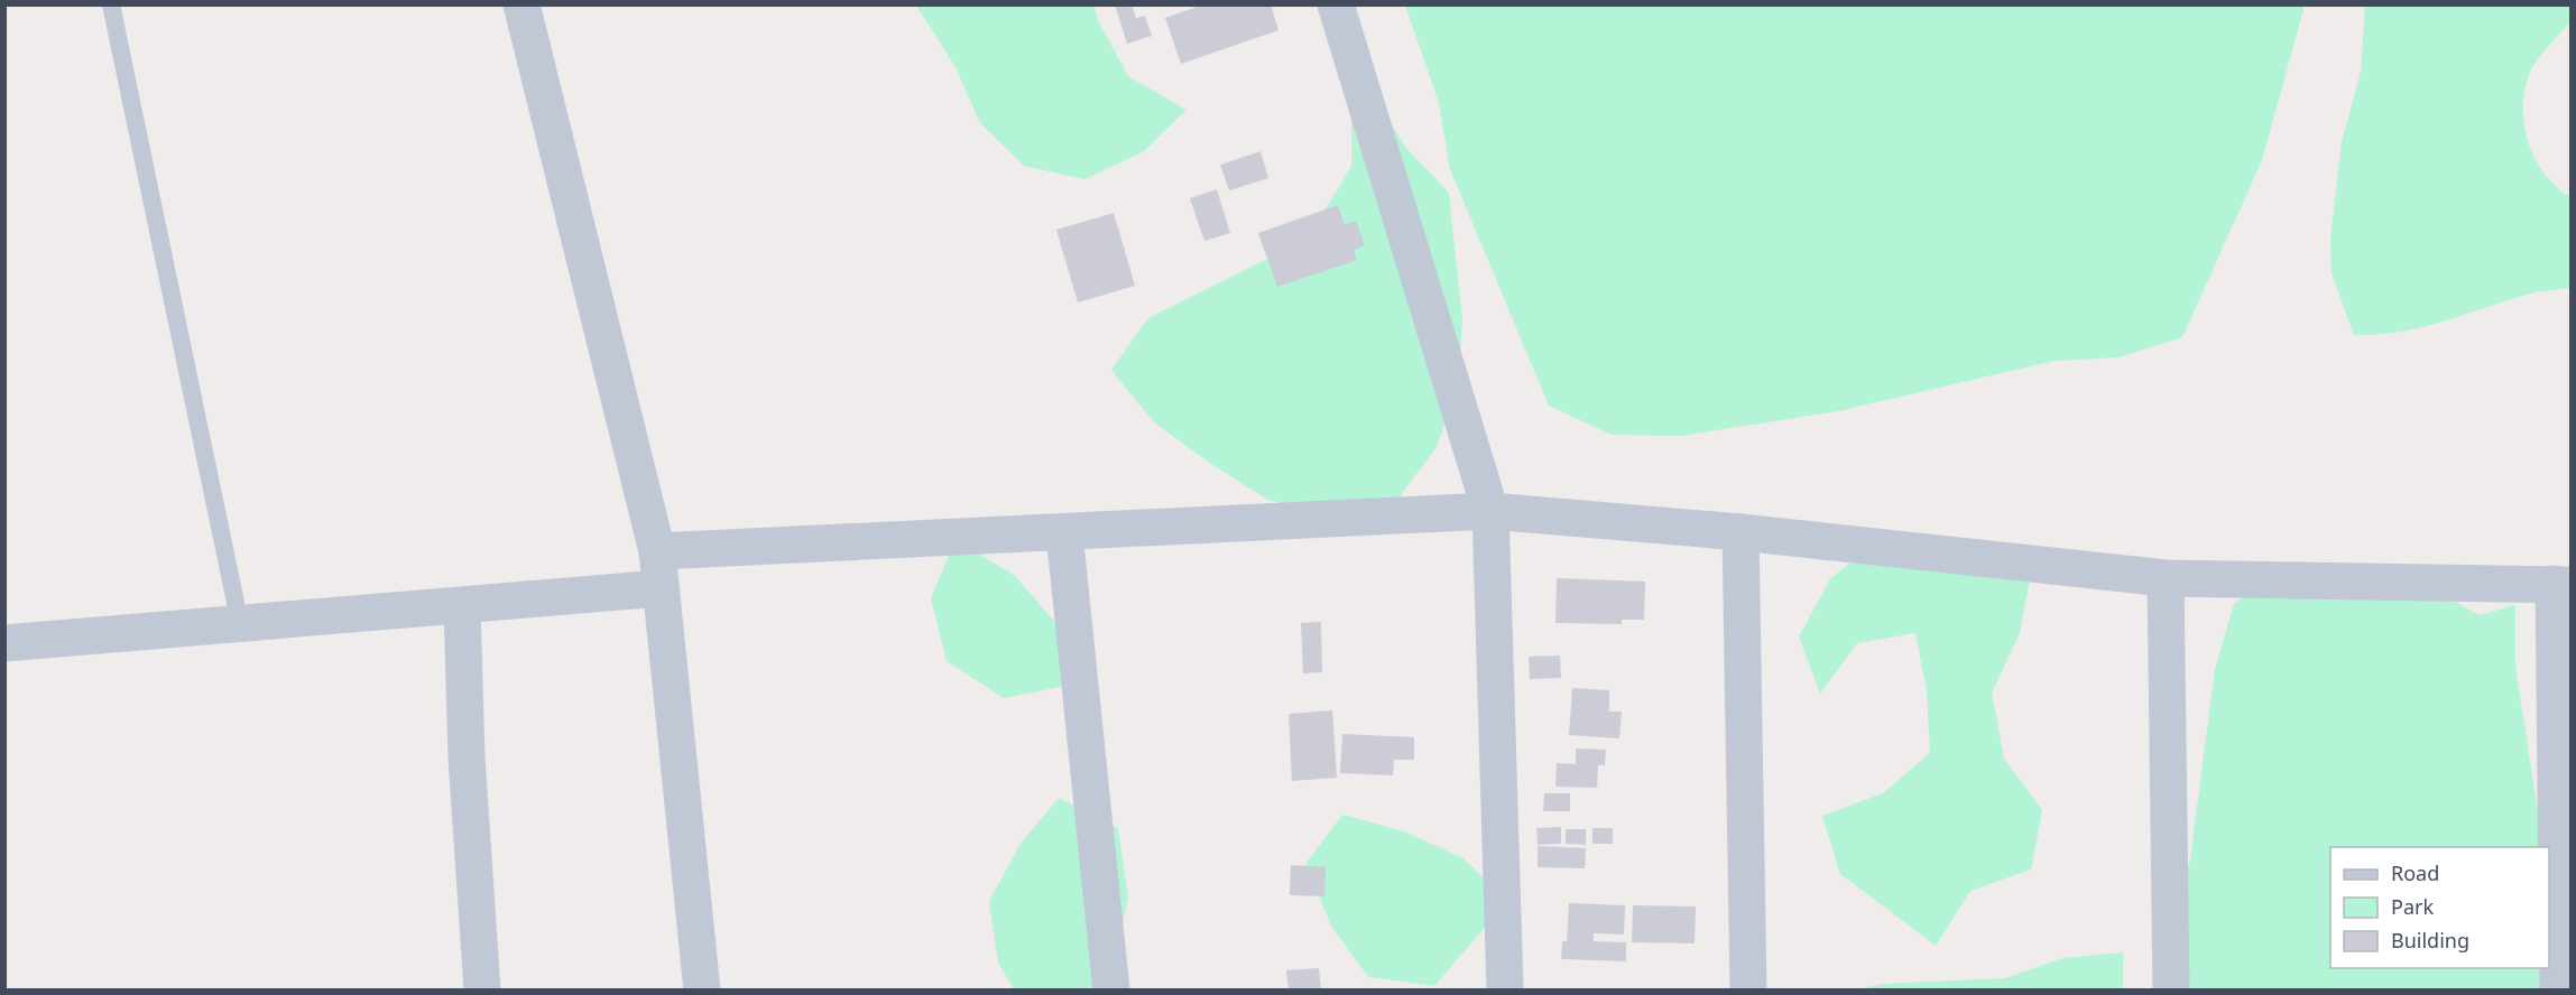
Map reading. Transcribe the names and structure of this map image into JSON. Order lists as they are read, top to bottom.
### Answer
{
  "legend": ["Road", "Park", "Building"]
}
